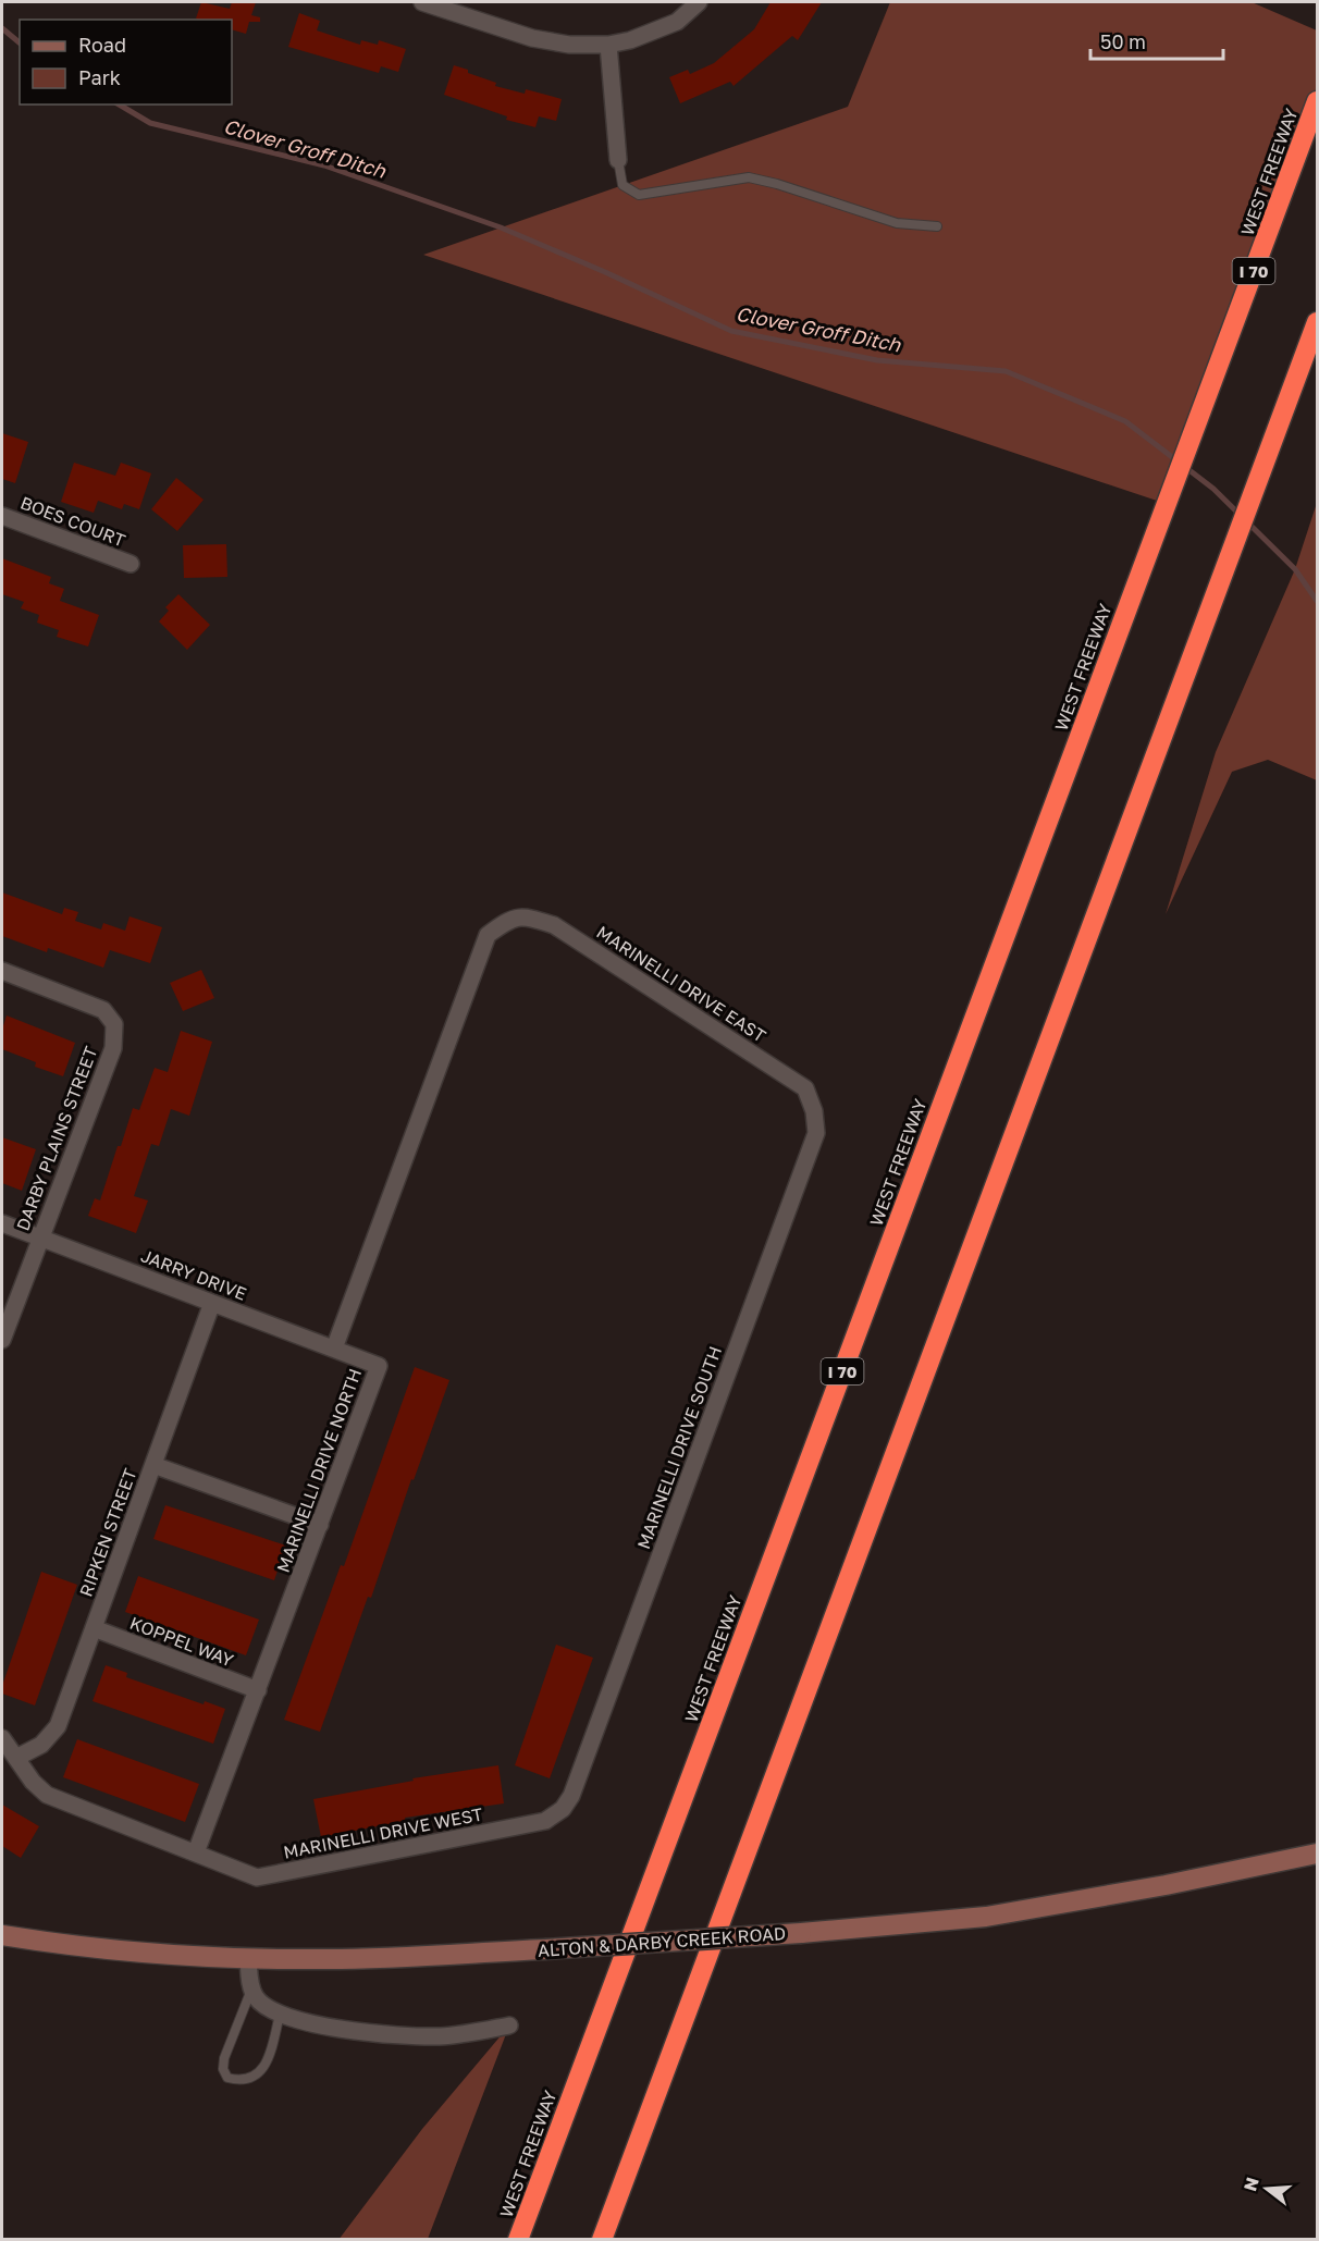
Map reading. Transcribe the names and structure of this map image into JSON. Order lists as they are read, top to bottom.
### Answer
{
  "streets": {
    "highway": ["WEST FREEWAY", "I 70"],
    "main road": ["ALTON & DARBY CREEK ROAD"],
    "street": [
      "BOES COURT",
      "MARINELLI DRIVE EAST",
      "DARBY PLAINS STREET",
      "JARRY DRIVE",
      "MARINELLI DRIVE SOUTH",
      "MARINELLI DRIVE NORTH",
      "RIPKEN STREET",
      "KOPPEL WAY",
      "MARINELLI DRIVE WEST"
    ]
  },
  "crossings": [
    ["MARINELLI DRIVE EAST", "MARINELLI DRIVE SOUTH"],
    ["MARINELLI DRIVE EAST", "MARINELLI DRIVE NORTH"],
    ["DARBY PLAINS STREET", "JARRY DRIVE"],
    ["JARRY DRIVE", "MARINELLI DRIVE NORTH"],
    ["JARRY DRIVE", "RIPKEN STREET"],
    ["MARINELLI DRIVE SOUTH", "MARINELLI DRIVE WEST"],
    ["MARINELLI DRIVE NORTH", "KOPPEL WAY"],
    ["MARINELLI DRIVE NORTH", "MARINELLI DRIVE WEST"],
    ["RIPKEN STREET", "KOPPEL WAY"],
    ["RIPKEN STREET", "MARINELLI DRIVE WEST"]
  ],
  "water": ["Clover Groff Ditch"],
  "legend": ["Road", "Park"],
  "scale_bar": "50 m",
  "north": "left"
}
